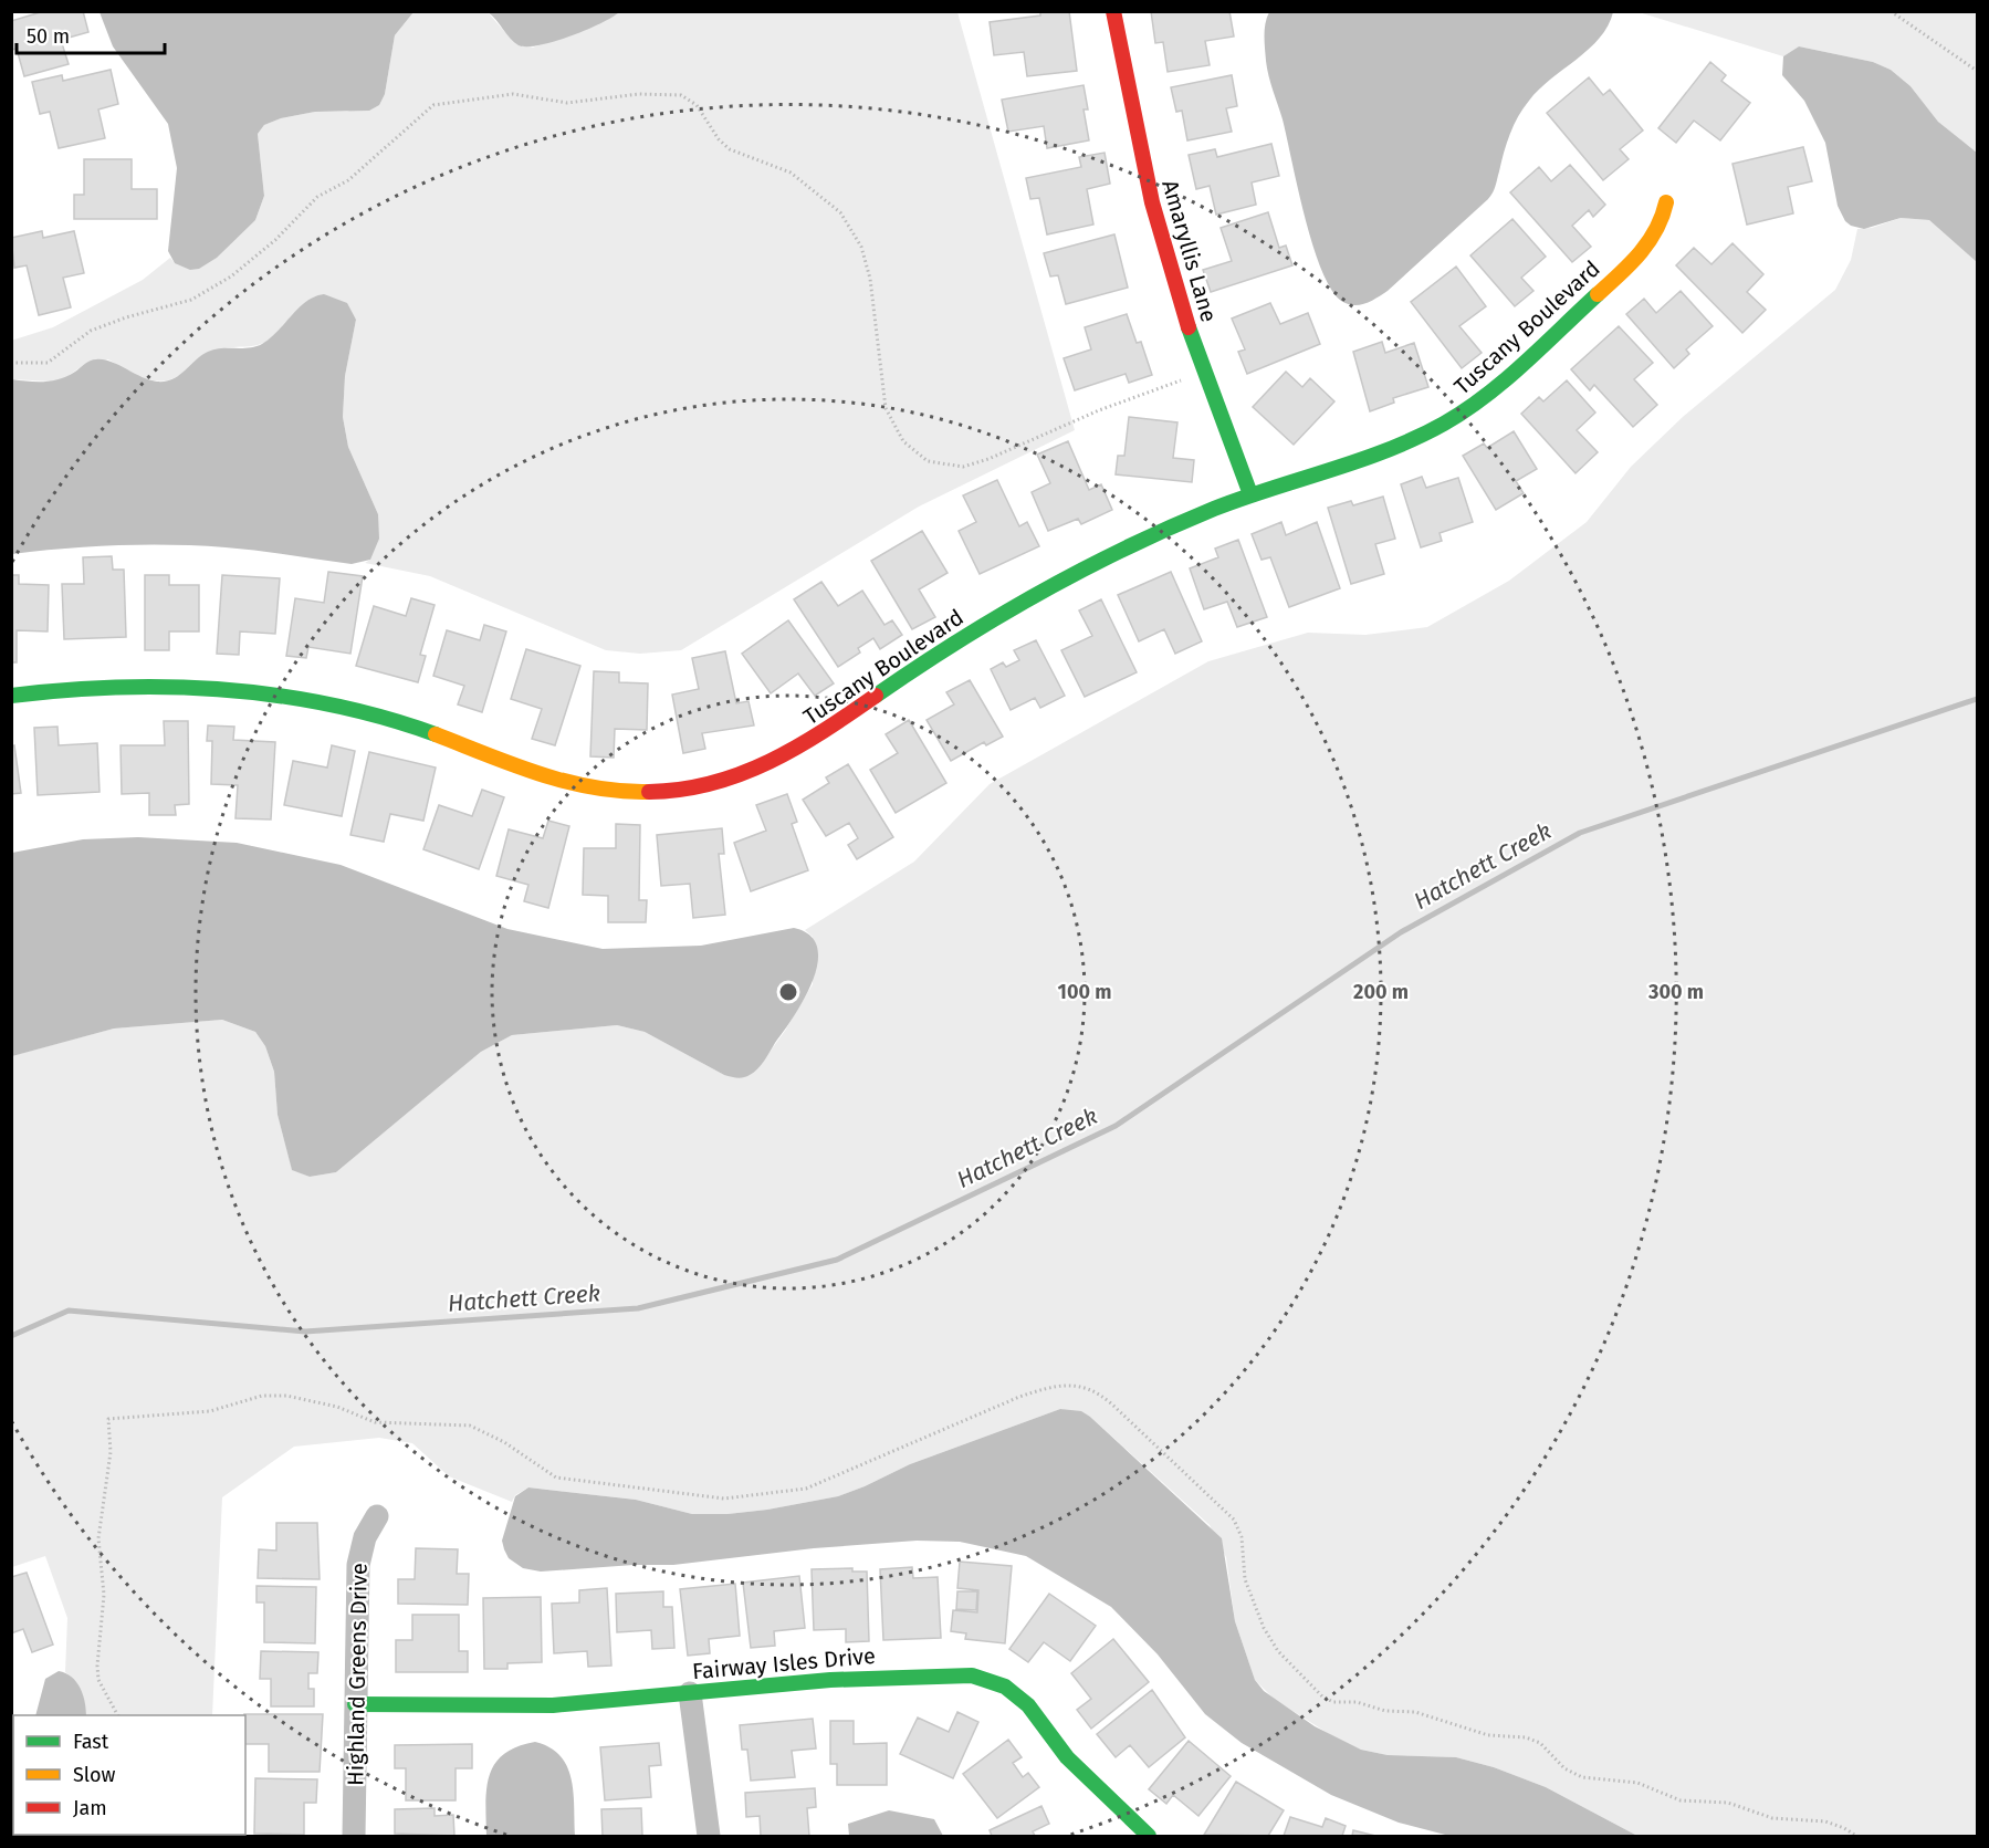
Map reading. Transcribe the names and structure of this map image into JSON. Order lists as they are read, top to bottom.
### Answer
{
  "streets": {
    "street": [
      "Amaryllis Lane",
      "Tuscany Boulevard",
      "Fairway Isles Drive",
      "Highland Greens Drive"
    ]
  },
  "crossings": [
    ["Amaryllis Lane", "Tuscany Boulevard"],
    ["Fairway Isles Drive", "Highland Greens Drive"]
  ],
  "water": ["Hatchett Creek"],
  "legend": ["Fast", "Slow", "Jam"],
  "scale_bar": "50 m",
  "rings": ["100 m", "200 m", "300 m"]
}
